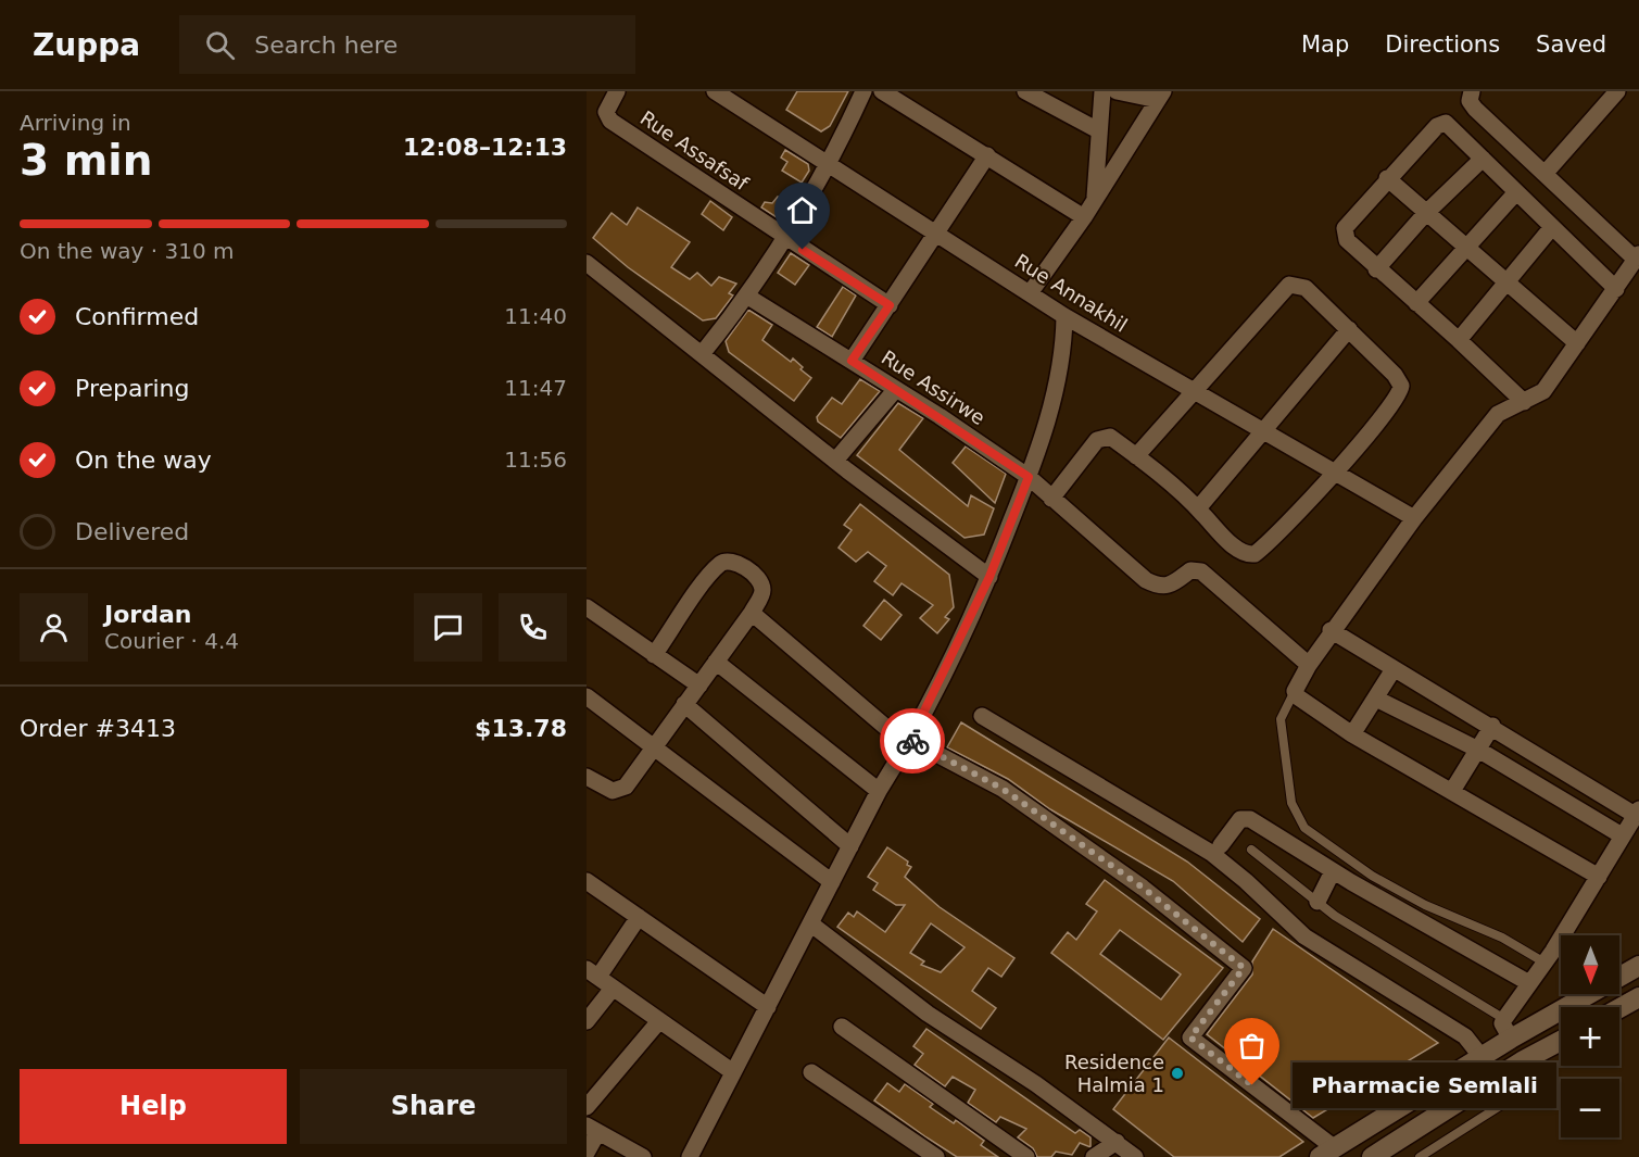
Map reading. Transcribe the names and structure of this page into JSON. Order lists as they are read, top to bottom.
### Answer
{
  "streets": {
    "street": ["Rue Assafsaf", "Rue Annakhil", "Rue Assirwe"]
  },
  "places": ["Residence Halmia 1", "Pharmacie Semlali"],
  "north": "bottom",
  "page": {
    "header": "Zuppa",
    "search": "Search here",
    "nav": ["Map", "Directions", "Saved"],
    "heading": ["3 min", "Arriving in", "12:08–12:13"],
    "panel": [
      "Jordan",
      "Courier · 4.4",
      "Order #3413",
      "$13.78"
    ],
    "bar": "On the way · 310 m",
    "list": [
      ["Confirmed", "11:40"],
      ["Preparing", "11:47"],
      ["On the way", "11:56"],
      "Delivered"
    ],
    "map_buttons": ["+", "−"],
    "buttons": ["Help", "Share"],
    "bubble": "Pharmacie Semlali"
  }
}
